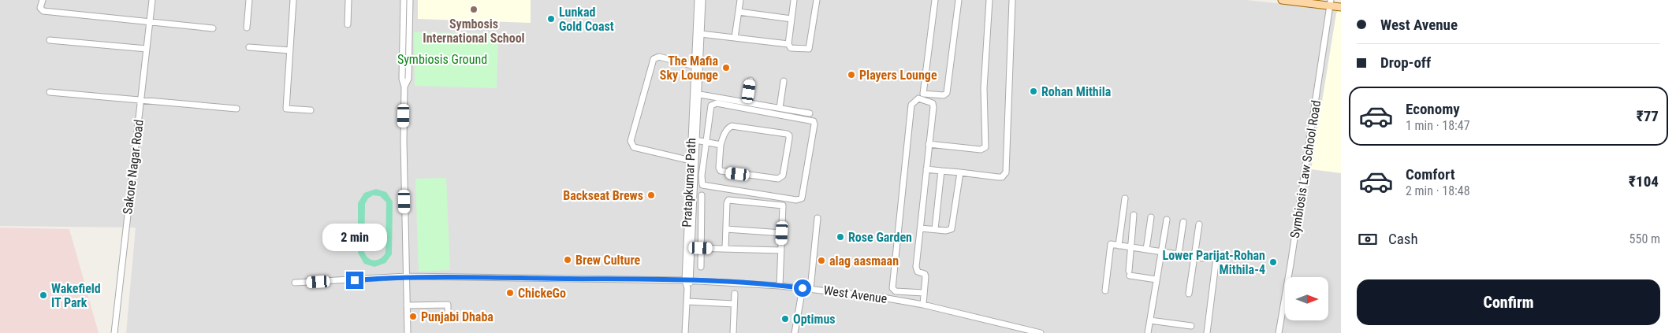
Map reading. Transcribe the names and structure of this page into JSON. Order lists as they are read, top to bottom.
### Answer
{
  "streets": {
    "street": [
      "Sakore Nagar Road",
      "Symbiosis Law School Road",
      "Pratapkumar Path",
      "West Avenue"
    ]
  },
  "crossings": [
    ["Pratapkumar Path", "West Avenue"]
  ],
  "parks": ["Symbiosis Ground"],
  "places": [
    "Symbosis International School",
    "Lunkad Gold Coast",
    "The Mafia Sky Lounge",
    "Players Lounge",
    "Rohan Mithila",
    "Backseat Brews",
    "Rose Garden",
    "Brew Culture",
    "alag aasmaan",
    "Lower Parijat-Rohan Mithila-4",
    "ChickeGo",
    "Wakefield IT Park",
    "Punjabi Dhaba",
    "Optimus"
  ],
  "north": "right",
  "page": {
    "banner": ["West Avenue", "Drop-off"],
    "list": [
      {
        "name": "Economy",
        "note": "1 min · 18:47",
        "value": "₹77"
      },
      {
        "name": "Comfort",
        "note": "2 min · 18:48",
        "value": "₹104"
      }
    ],
    "pay": ["Cash", "550 m"],
    "bubble": "2 min",
    "buttons": "Confirm"
  }
}
